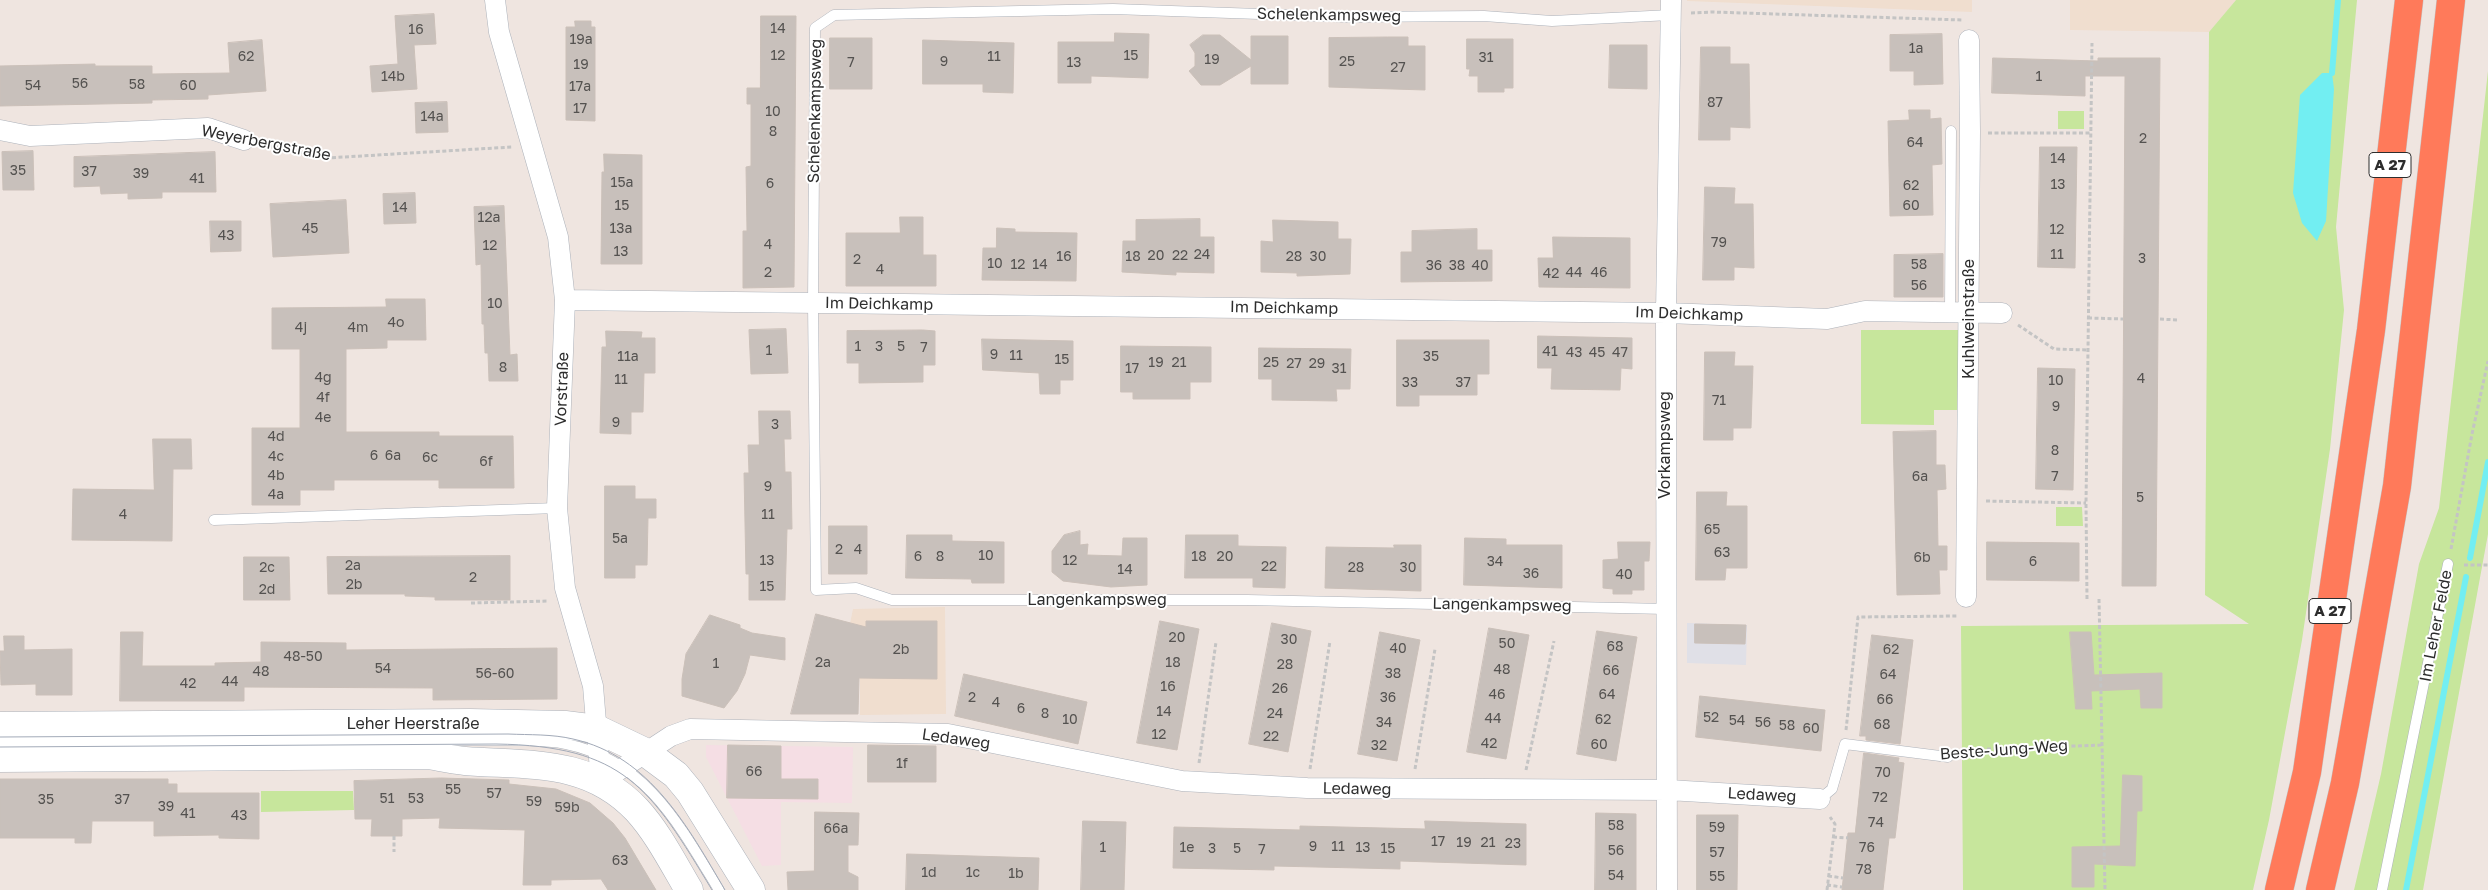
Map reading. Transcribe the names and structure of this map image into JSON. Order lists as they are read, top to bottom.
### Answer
{
  "streets": {
    "highway": ["A 27"],
    "main road": ["Leher Heerstraße"],
    "street": [
      "Weyerbergstraße",
      "Im Deichkamp",
      "Kuhlweinstraße",
      "Vorstraße",
      "Vorkampsweg",
      "Ledaweg"
    ],
    "lane": [
      "Schelenkampsweg",
      "Langenkampsweg",
      "Im Leher Felde",
      "Beste-Jung-Weg"
    ]
  },
  "crossings": [
    ["Schelenkampsweg", "Im Deichkamp"],
    ["Schelenkampsweg", "Vorkampsweg"],
    ["Schelenkampsweg", "Langenkampsweg"],
    ["Weyerbergstraße", "Vorstraße"],
    ["Im Deichkamp", "Kuhlweinstraße"],
    ["Im Deichkamp", "Vorstraße"],
    ["Im Deichkamp", "Vorkampsweg"],
    ["Im Deichkamp", "Langenkampsweg"],
    ["Vorstraße", "Leher Heerstraße"],
    ["Vorstraße", "Ledaweg"],
    ["Vorkampsweg", "Langenkampsweg"],
    ["Vorkampsweg", "Ledaweg"],
    ["Leher Heerstraße", "Ledaweg"],
    ["Ledaweg", "Beste-Jung-Weg"]
  ],
  "house_numbers": [
    "14",
    "16",
    "19a",
    "1a",
    "12",
    "15",
    "62",
    "11",
    "31",
    "19",
    "9",
    "25",
    "7",
    "13",
    "19",
    "27",
    "14b",
    "1",
    "56",
    "58",
    "54",
    "60",
    "17a",
    "87",
    "17",
    "10",
    "14a",
    "8",
    "2",
    "64",
    "14",
    "35",
    "37",
    "39",
    "41",
    "15a",
    "6",
    "13",
    "62",
    "15",
    "60",
    "14",
    "12a",
    "45",
    "13a",
    "12",
    "43",
    "79",
    "4",
    "12",
    "13",
    "24",
    "11",
    "20",
    "22",
    "16",
    "18",
    "28",
    "30",
    "3",
    "2",
    "10",
    "12",
    "14",
    "58",
    "36",
    "38",
    "40",
    "4",
    "2",
    "44",
    "46",
    "42",
    "56",
    "10",
    "4o",
    "4j",
    "4m",
    "1",
    "3",
    "5",
    "7",
    "1",
    "41",
    "43",
    "45",
    "47",
    "9",
    "11",
    "11a",
    "35",
    "15",
    "19",
    "21",
    "25",
    "27",
    "29",
    "8",
    "17",
    "31",
    "4g",
    "4",
    "11",
    "10",
    "33",
    "37",
    "4f",
    "71",
    "9",
    "4e",
    "9",
    "3",
    "4d",
    "8",
    "6",
    "6a",
    "4c",
    "6c",
    "6f",
    "4b",
    "6a",
    "7",
    "9",
    "4a",
    "5",
    "4",
    "11",
    "65",
    "5a",
    "2",
    "4",
    "63",
    "10",
    "6",
    "8",
    "18",
    "20",
    "6b",
    "13",
    "12",
    "34",
    "6",
    "2a",
    "22",
    "2c",
    "28",
    "30",
    "14",
    "36",
    "40",
    "2",
    "2b",
    "15",
    "2d",
    "20",
    "30",
    "50",
    "68",
    "40",
    "2b",
    "62",
    "48-50",
    "2a",
    "18",
    "1",
    "28",
    "54",
    "48",
    "66",
    "48",
    "56-60",
    "38",
    "64",
    "44",
    "42",
    "16",
    "26",
    "46",
    "64",
    "2",
    "36",
    "66",
    "4",
    "6",
    "14",
    "8",
    "24",
    "52",
    "44",
    "10",
    "62",
    "54",
    "34",
    "56",
    "68",
    "58",
    "60",
    "12",
    "22",
    "42",
    "60",
    "32",
    "1f",
    "66",
    "70",
    "55",
    "57",
    "72",
    "51",
    "53",
    "35",
    "37",
    "59",
    "39",
    "59b",
    "41",
    "43",
    "74",
    "58",
    "59",
    "66a",
    "17",
    "19",
    "21",
    "23",
    "9",
    "11",
    "1",
    "1e",
    "13",
    "76",
    "3",
    "5",
    "15",
    "7",
    "56",
    "57",
    "63",
    "78",
    "1d",
    "1c",
    "1b",
    "54",
    "55"
  ]
}
